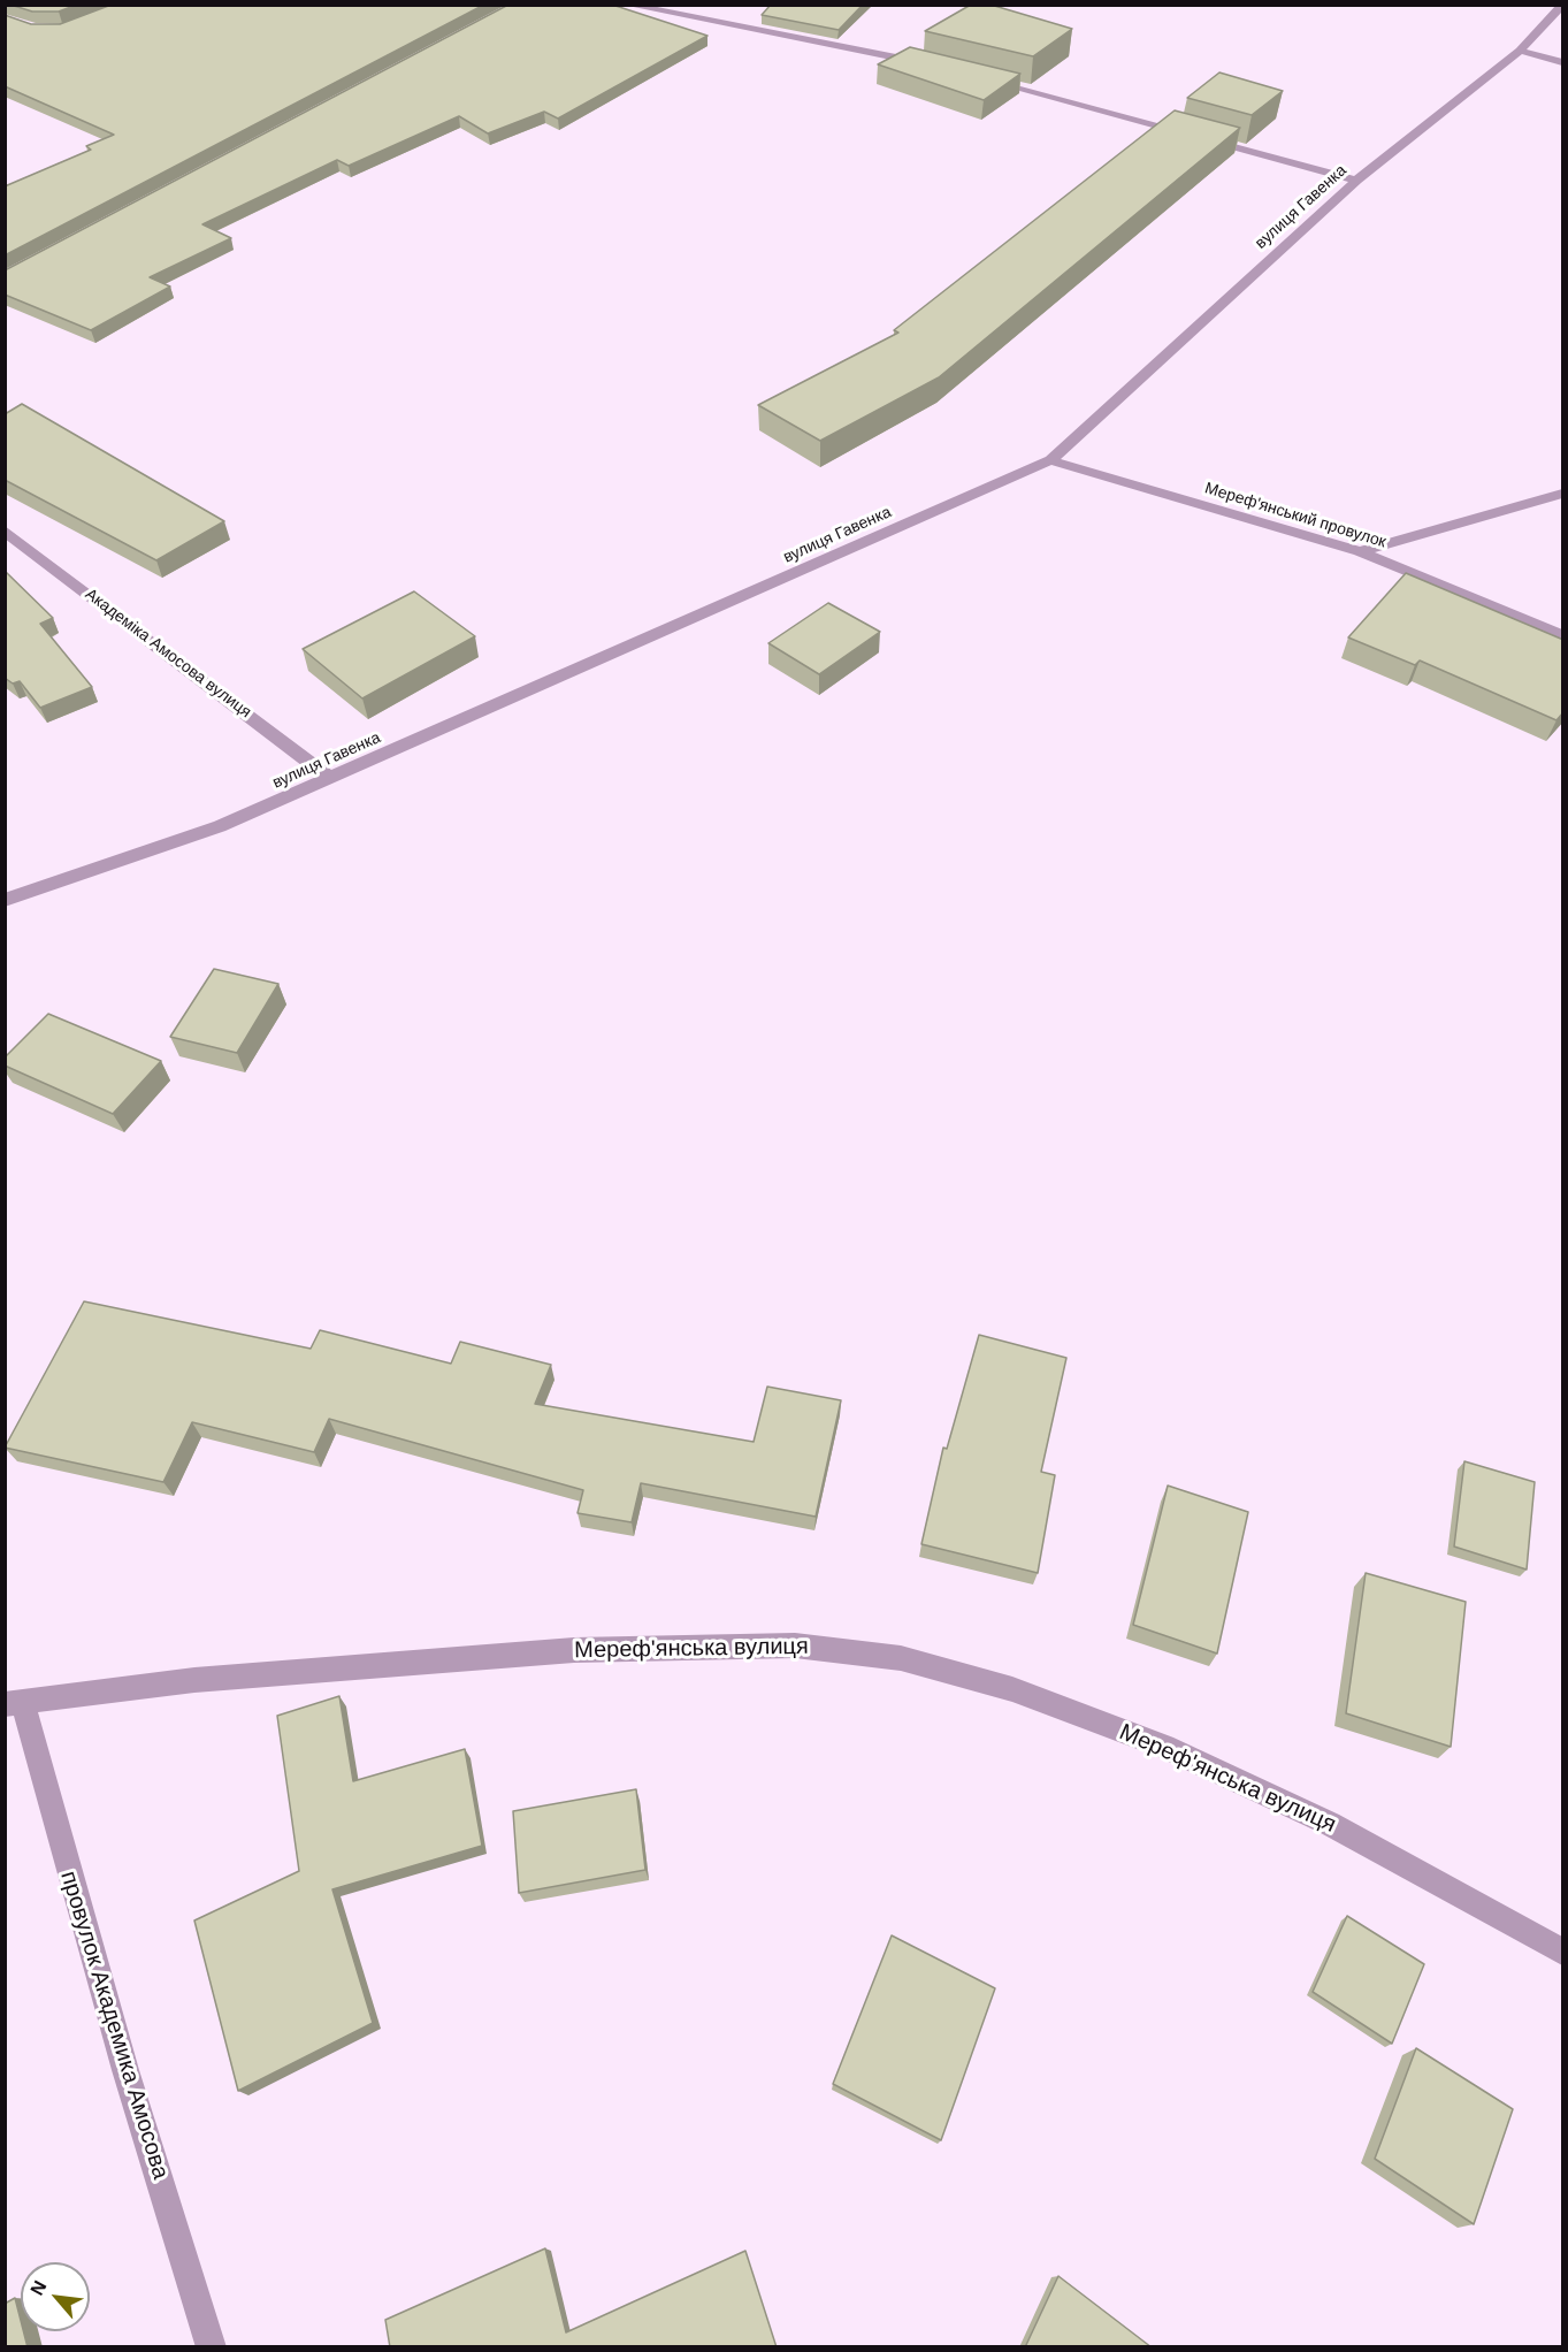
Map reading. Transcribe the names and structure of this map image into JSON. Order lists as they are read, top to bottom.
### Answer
{
  "streets": {
    "street": [
      "вулиця Гавенка",
      "Мереф'янський провулок",
      "Академіка Амосова вулиця",
      "Мереф'янська вулиця",
      "провулок Академика Амосова"
    ]
  },
  "crossings": [
    ["вулиця Гавенка", "Мереф'янський провулок"],
    ["вулиця Гавенка", "Академіка Амосова вулиця"],
    ["Мереф'янська вулиця", "провулок Академика Амосова"]
  ],
  "north": "top left"
}
